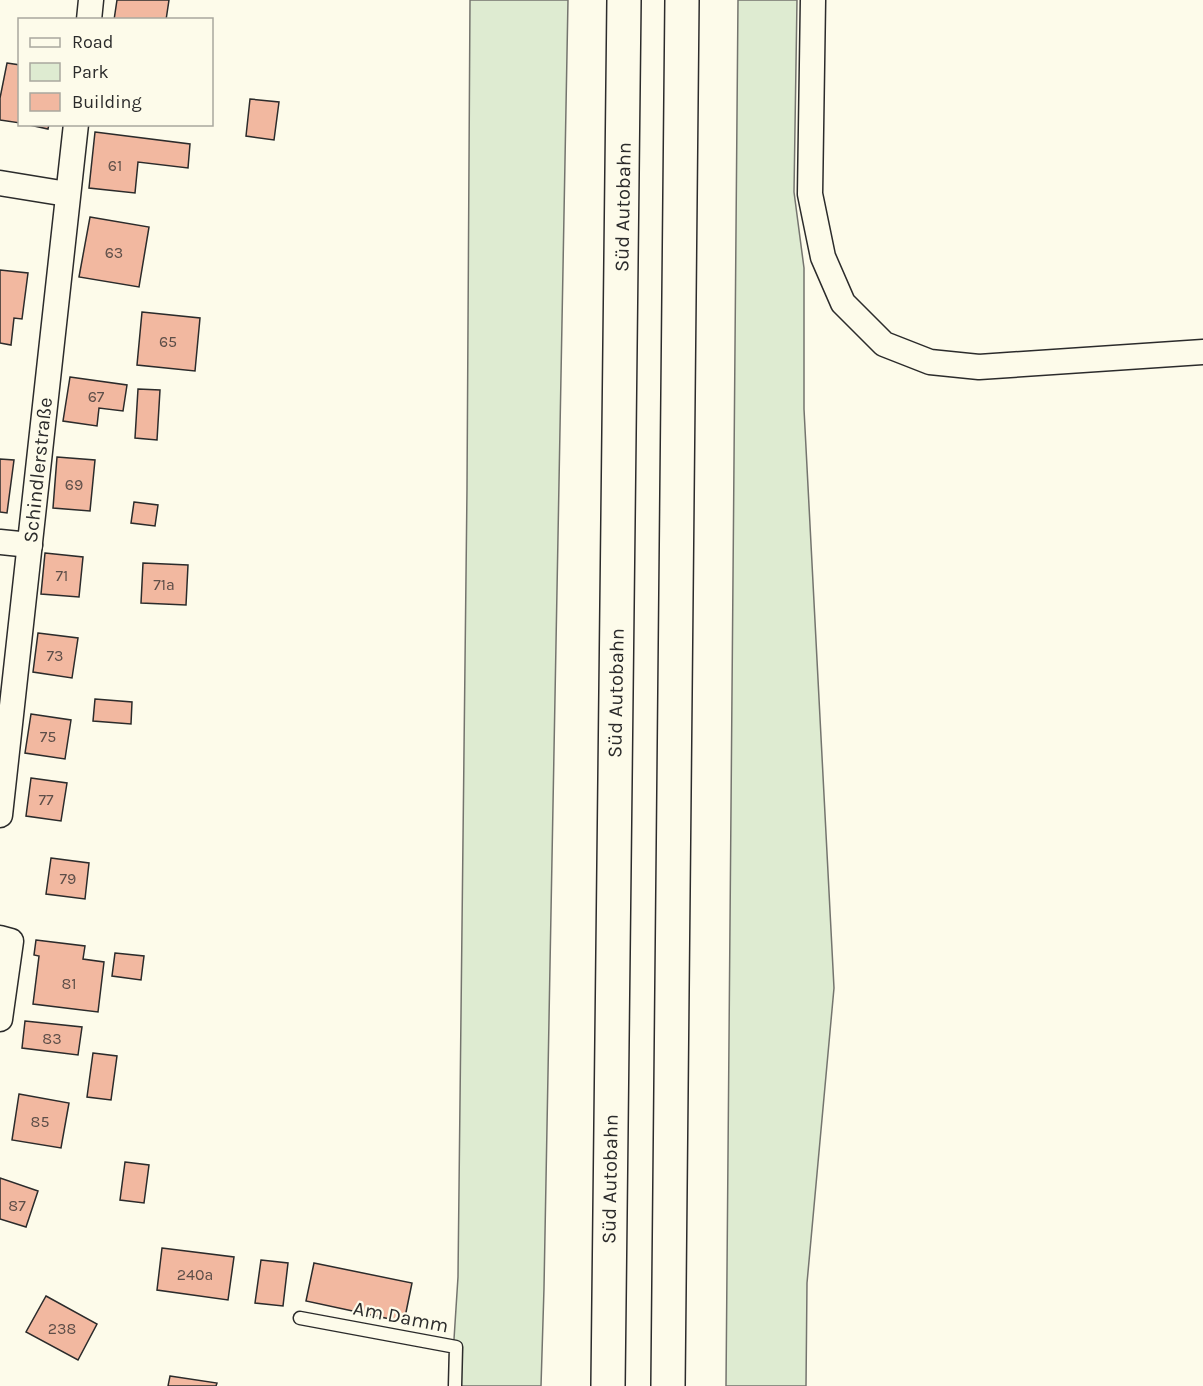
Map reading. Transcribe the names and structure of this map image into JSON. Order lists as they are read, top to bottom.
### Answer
{
  "streets": {
    "highway": ["Süd Autobahn"],
    "street": ["Schindlerstraße"],
    "lane": ["Am Damm"]
  },
  "house_numbers": [
    "61",
    "63",
    "65",
    "67",
    "69",
    "71",
    "71a",
    "73",
    "75",
    "77",
    "79",
    "81",
    "83",
    "85",
    "87",
    "240a",
    "238"
  ],
  "legend": ["Road", "Park", "Building"]
}
